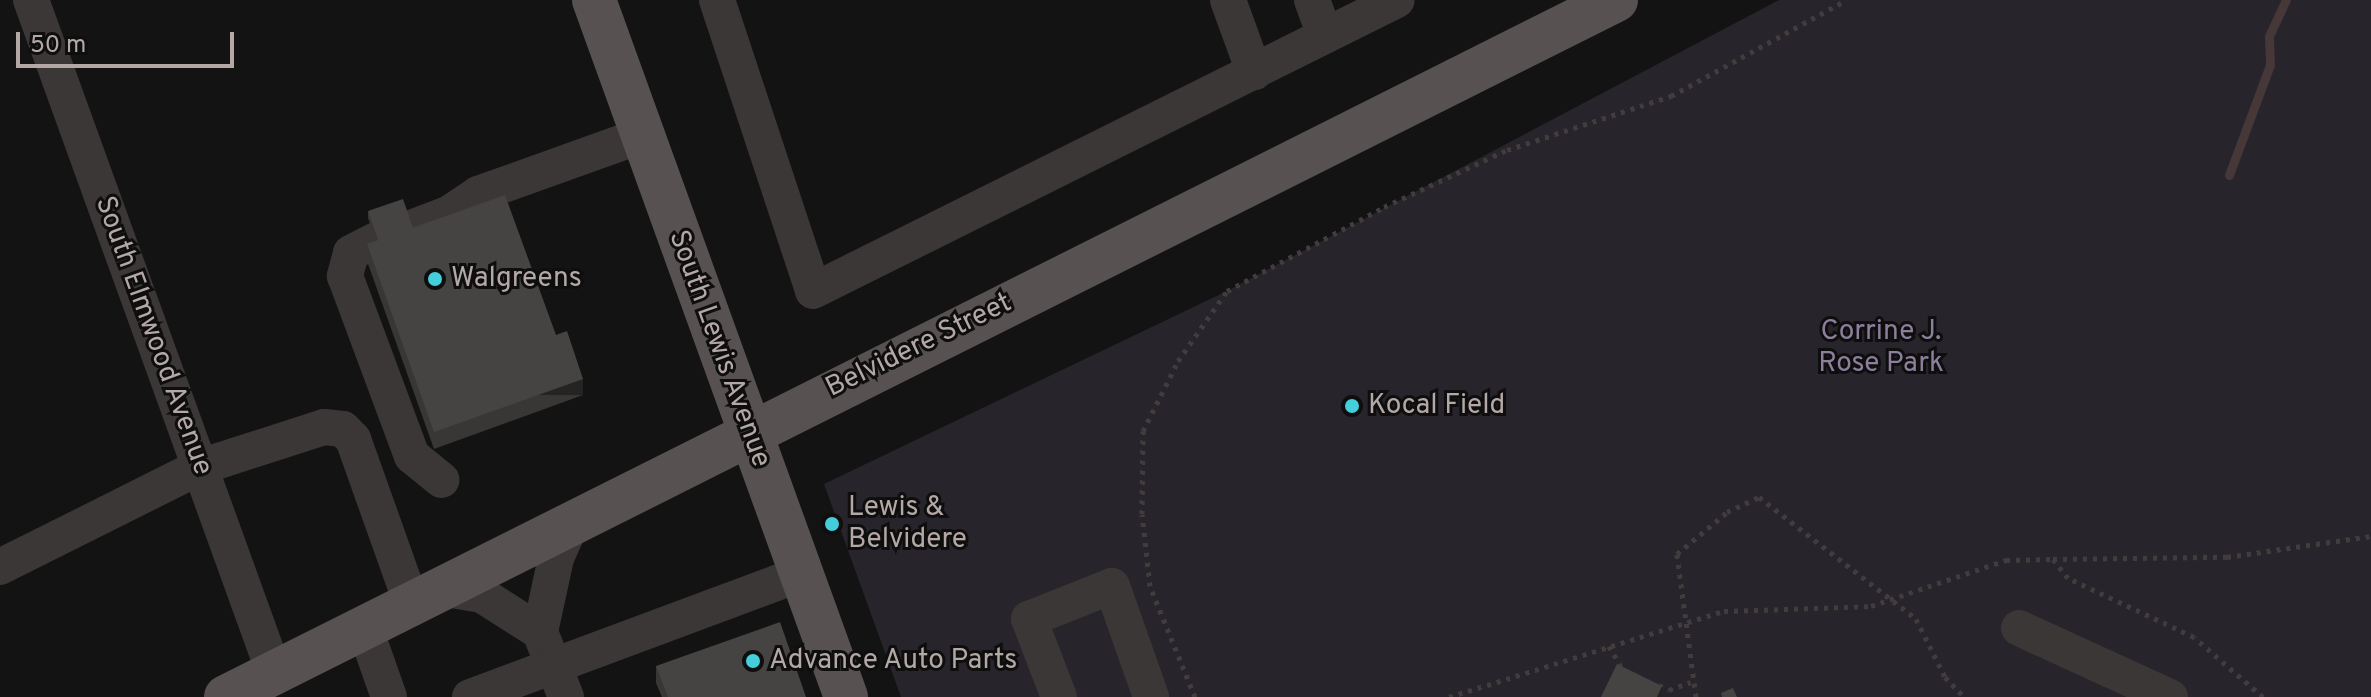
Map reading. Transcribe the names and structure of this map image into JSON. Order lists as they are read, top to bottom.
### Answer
{
  "streets": {
    "main road": ["Belvidere Street", "South Lewis Avenue"],
    "street": ["South Elmwood Avenue"]
  },
  "crossings": [
    ["South Elmwood Avenue", "Belvidere Street"],
    ["Belvidere Street", "South Lewis Avenue"]
  ],
  "parks": ["Corrine J. Rose Park"],
  "places": [
    "Walgreens",
    "Kocal Field",
    "Lewis & Belvidere",
    "Advance Auto Parts"
  ],
  "scale_bar": "50 m"
}
